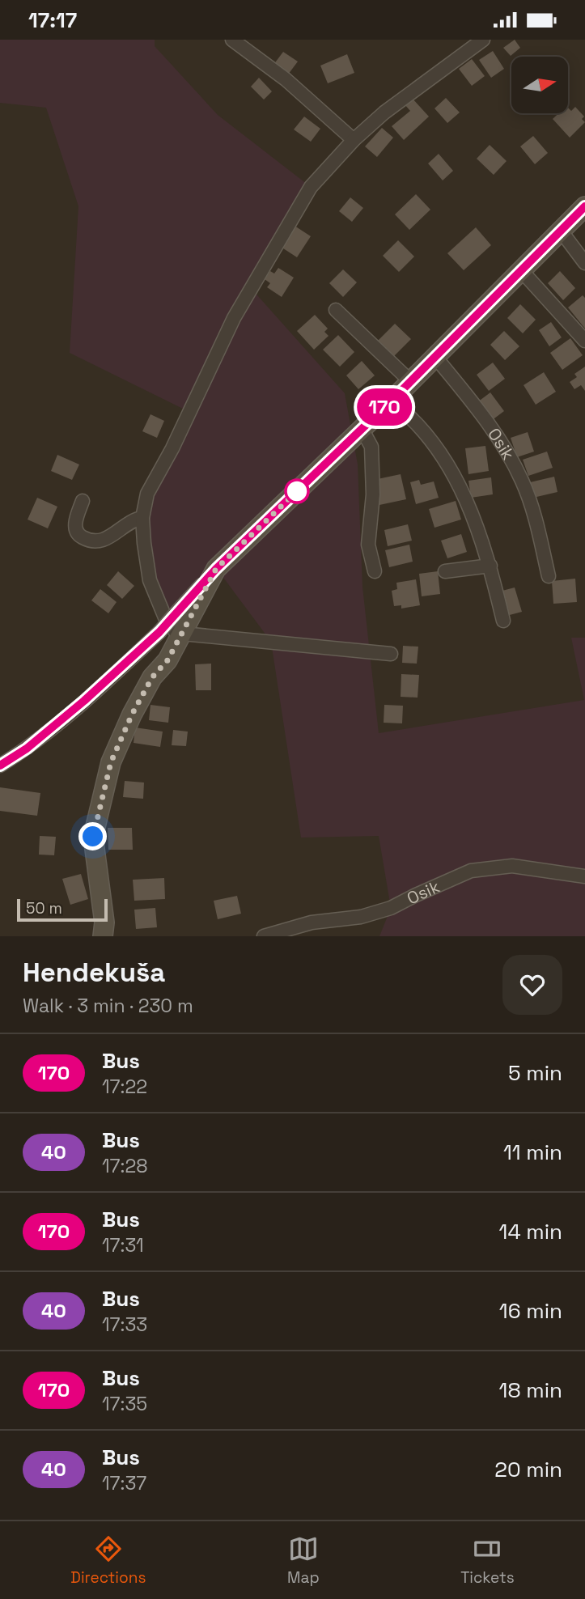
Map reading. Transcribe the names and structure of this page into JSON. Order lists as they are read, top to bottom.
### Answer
{
  "streets": {
    "street": ["Osik"]
  },
  "lines": ["bus line 170"],
  "scale_bar": "50 m",
  "north": "right",
  "page": {
    "status": "17:17",
    "on_map": "170",
    "scale": "50 m",
    "heading": ["Hendekuša", "Walk · 3 min · 230 m"],
    "list": [
      {
        "mark": "170",
        "name": "Bus",
        "note": "17:22",
        "value": "5 min"
      },
      {
        "mark": "40",
        "name": "Bus",
        "note": "17:28",
        "value": "11 min"
      },
      {
        "mark": "170",
        "name": "Bus",
        "note": "17:31",
        "value": "14 min"
      },
      {
        "mark": "40",
        "name": "Bus",
        "note": "17:33",
        "value": "16 min"
      },
      {
        "mark": "170",
        "name": "Bus",
        "note": "17:35",
        "value": "18 min"
      },
      {
        "mark": "40",
        "name": "Bus",
        "note": "17:37",
        "value": "20 min"
      }
    ],
    "tabs": ["Directions", "Map", "Tickets"]
  }
}
